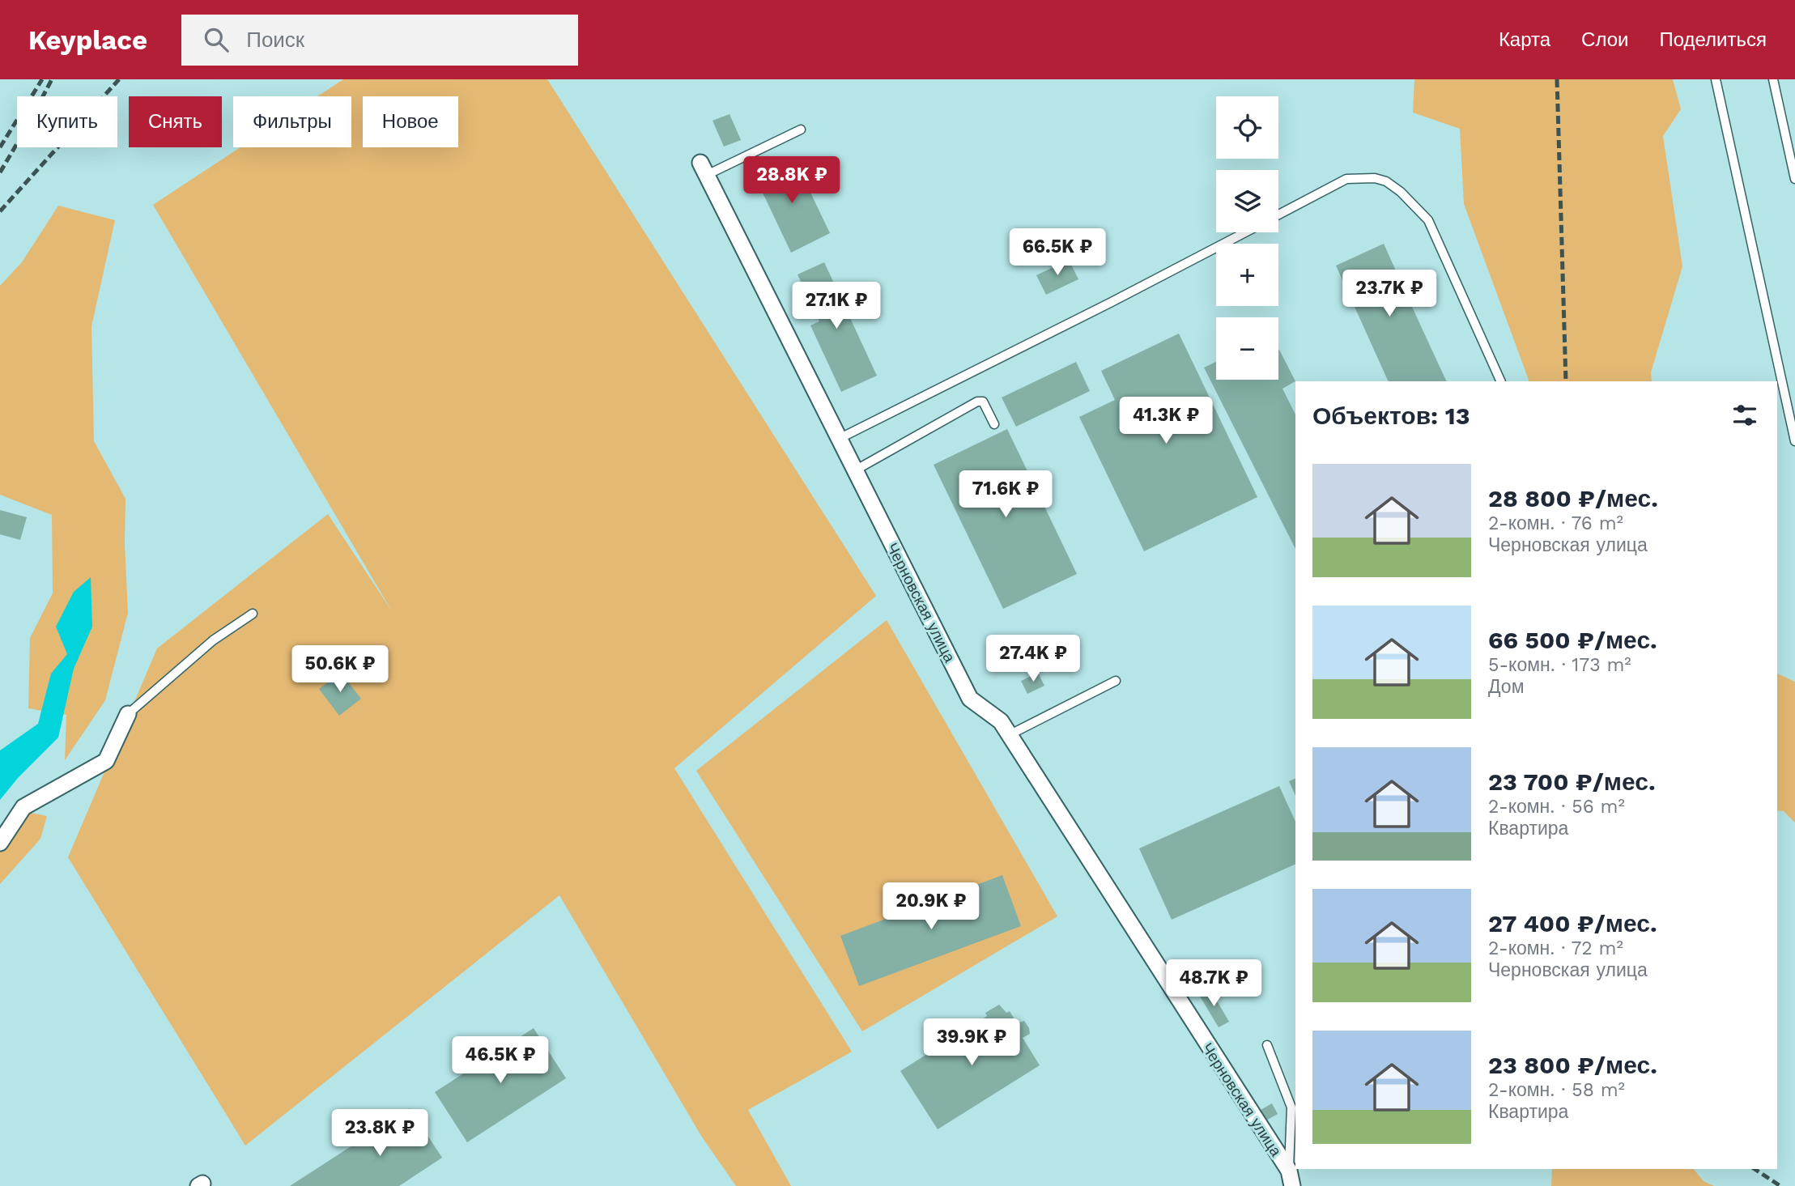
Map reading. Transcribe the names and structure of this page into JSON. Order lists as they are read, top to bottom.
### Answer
{
  "streets": {
    "street": ["Черновская улица"]
  },
  "page": {
    "header": "Keyplace",
    "search": "Поиск",
    "nav": ["Карта", "Слои", "Поделиться"],
    "map_buttons": ["+", "−"],
    "chip": [
      "Купить",
      "Снять",
      "Фильтры",
      "Новое"
    ],
    "price": [
      "28.8K ₽",
      "66.5K ₽",
      "23.7K ₽",
      "27.1K ₽",
      "41.3K ₽",
      "71.6K ₽",
      "27.4K ₽",
      "50.6K ₽",
      "20.9K ₽",
      "48.7K ₽",
      "39.9K ₽",
      "46.5K ₽",
      "23.8K ₽"
    ],
    "heading": "Объектов: 13",
    "list": [
      {
        "name": "28 800 ₽/мес.",
        "note": "2-комн. · 76 m² · Черновская улица"
      },
      {
        "name": "66 500 ₽/мес.",
        "note": "5-комн. · 173 m² · Дом"
      },
      {
        "name": "23 700 ₽/мес.",
        "note": "2-комн. · 56 m² · Квартира"
      },
      {
        "name": "27 400 ₽/мес.",
        "note": "2-комн. · 72 m² · Черновская улица"
      },
      {
        "name": "23 800 ₽/мес.",
        "note": "2-комн. · 58 m² · Квартира"
      }
    ]
  }
}
